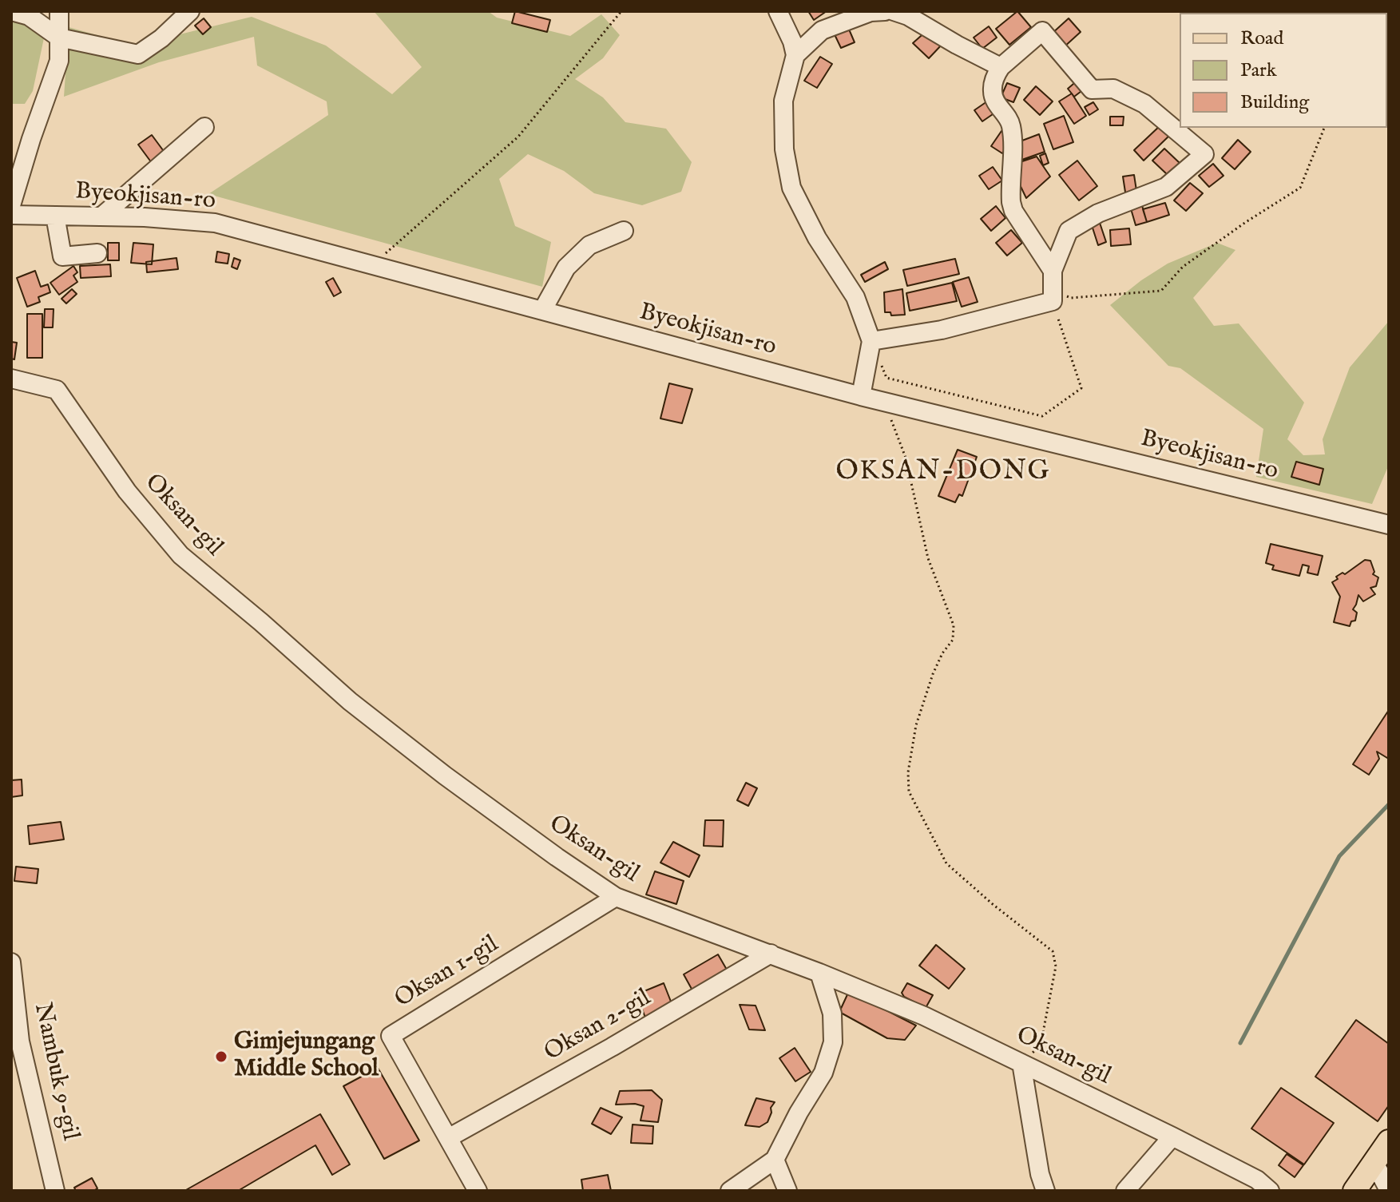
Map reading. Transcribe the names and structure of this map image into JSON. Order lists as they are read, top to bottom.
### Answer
{
  "streets": {
    "street": [
      "Byeokjisan-ro",
      "Oksan-gil",
      "Oksan 1-gil",
      "Oksan 2-gil",
      "Nambuk 9-gil"
    ]
  },
  "crossings": [
    ["Oksan-gil", "Oksan 1-gil"],
    ["Oksan-gil", "Oksan 2-gil"],
    ["Oksan 1-gil", "Oksan 2-gil"]
  ],
  "districts": ["OKSAN-DONG"],
  "places": ["Gimjejungang Middle School"],
  "legend": ["Road", "Park", "Building"]
}
